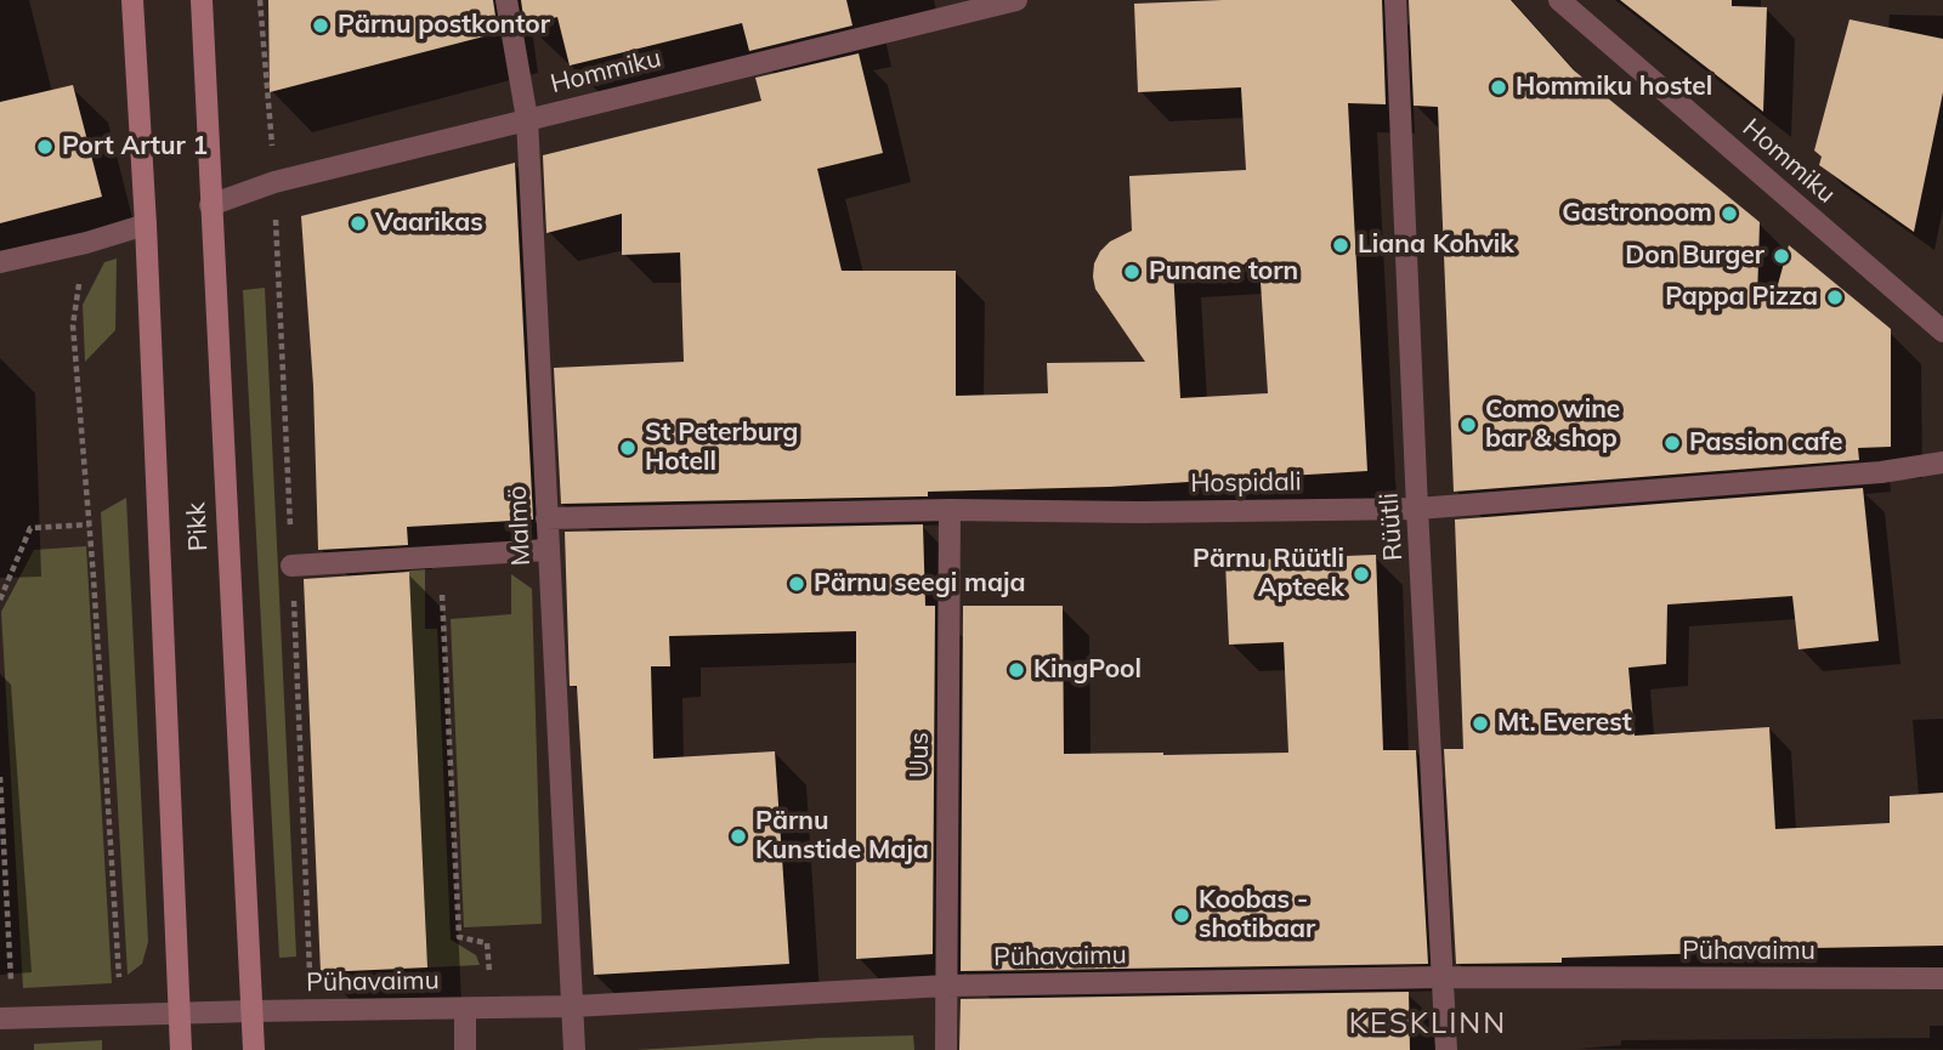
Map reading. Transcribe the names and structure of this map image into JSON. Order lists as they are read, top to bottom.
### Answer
{
  "streets": {
    "main road": ["Pikk"],
    "street": [
      "Hommiku",
      "Hospidali",
      "Malmö",
      "Rüütli",
      "Uus",
      "Pühavaimu"
    ]
  },
  "crossings": [
    ["Hommiku", "Malmö"],
    ["Hommiku", "Pikk"],
    ["Hospidali", "Malmö"],
    ["Hospidali", "Rüütli"],
    ["Hospidali", "Uus"],
    ["Malmö", "Pühavaimu"],
    ["Pikk", "Pühavaimu"],
    ["Rüütli", "Pühavaimu"],
    ["Uus", "Pühavaimu"]
  ],
  "districts": ["KESKLINN"],
  "places": [
    "Pärnu postkontor",
    "Hommiku hostel",
    "Port Artur 1",
    "Gastronoom",
    "Vaarikas",
    "Liana Kohvik",
    "Don Burger",
    "Punane torn",
    "Pappa Pizza",
    "Como wine bar & shop",
    "Passion cafe",
    "St Peterburg Hotell",
    "Pärnu Rüütli Apteek",
    "Pärnu seegi maja",
    "KingPool",
    "Mt. Everest",
    "Pärnu Kunstide Maja",
    "Koobas - shotibaar"
  ]
}
